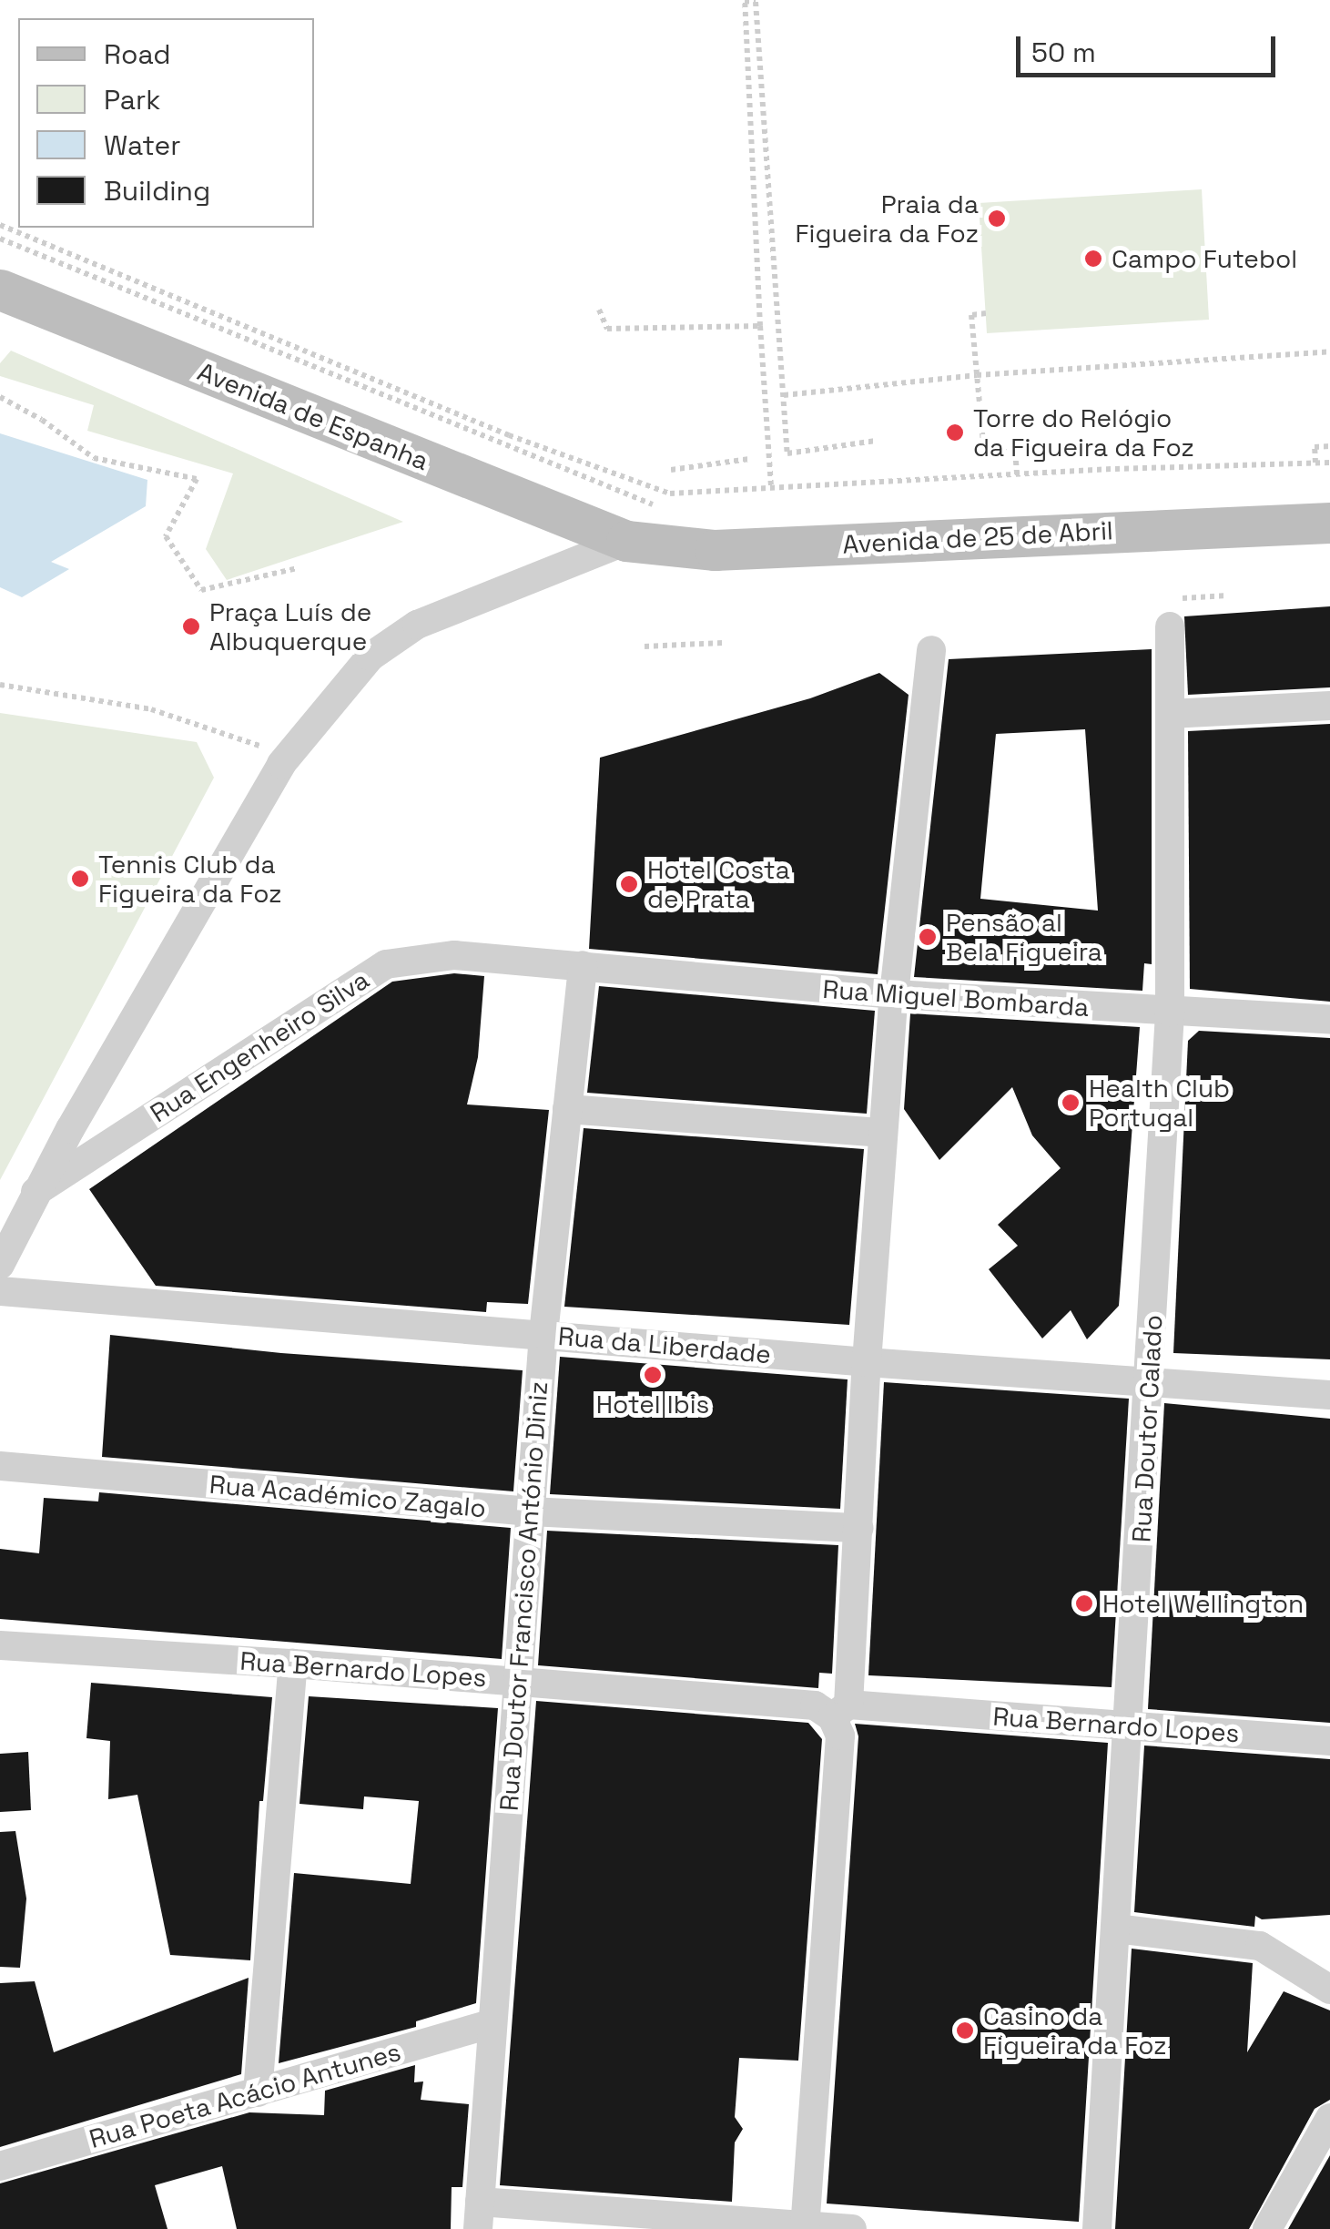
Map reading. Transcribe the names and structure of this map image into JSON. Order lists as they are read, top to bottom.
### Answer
{
  "streets": {
    "main road": ["Avenida de Espanha", "Avenida de 25 de Abril"],
    "street": [
      "Rua Miguel Bombarda",
      "Rua Engenheiro Silva",
      "Rua da Liberdade",
      "Rua Doutor Calado",
      "Rua Académico Zagalo",
      "Rua Doutor Francisco António Diniz",
      "Rua Bernardo Lopes",
      "Rua Poeta Acácio Antunes"
    ]
  },
  "crossings": [
    ["Avenida de Espanha", "Avenida de 25 de Abril"],
    ["Rua Miguel Bombarda", "Rua Engenheiro Silva"],
    ["Rua Miguel Bombarda", "Rua Doutor Calado"],
    ["Rua Miguel Bombarda", "Rua Doutor Francisco António Diniz"],
    ["Rua Engenheiro Silva", "Rua Doutor Francisco António Diniz"],
    ["Rua da Liberdade", "Rua Doutor Calado"],
    ["Rua da Liberdade", "Rua Doutor Francisco António Diniz"],
    ["Rua Doutor Calado", "Rua Bernardo Lopes"],
    ["Rua Académico Zagalo", "Rua Doutor Francisco António Diniz"],
    ["Rua Doutor Francisco António Diniz", "Rua Bernardo Lopes"],
    ["Rua Doutor Francisco António Diniz", "Rua Poeta Acácio Antunes"]
  ],
  "places": [
    "Praia da Figueira da Foz",
    "Campo Futebol",
    "Torre do Relógio da Figueira da Foz",
    "Praça Luís de Albuquerque",
    "Tennis Club da Figueira da Foz",
    "Hotel Costa de Prata",
    "Pensão al Bela Figueira",
    "Health Club Portugal",
    "Hotel Ibis",
    "Hotel Wellington",
    "Casino da Figueira da Foz"
  ],
  "legend": [
    "Road",
    "Park",
    "Water",
    "Building"
  ],
  "scale_bar": "50 m"
}
